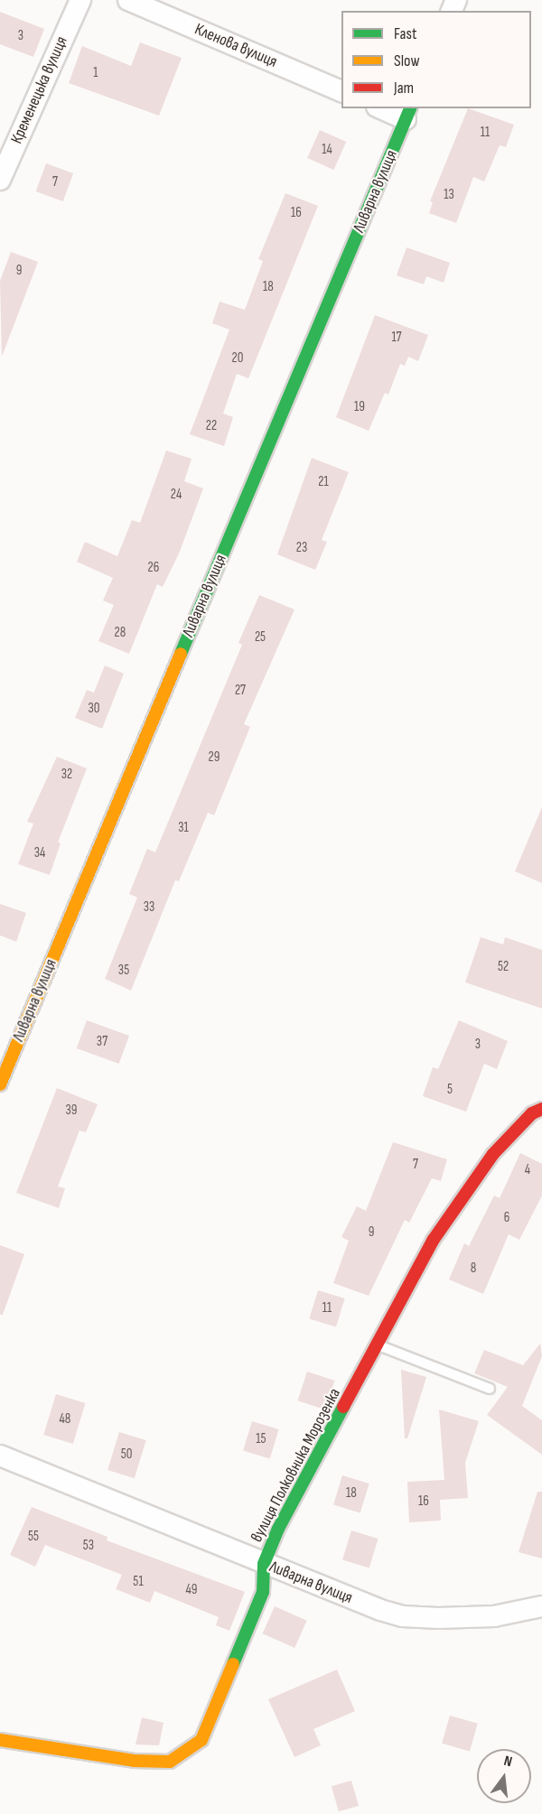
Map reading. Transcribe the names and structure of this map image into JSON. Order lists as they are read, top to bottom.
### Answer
{
  "streets": {
    "street": [
      "Кленова вулиця",
      "Кременецька вулиця",
      "Ливарна вулиця",
      "вулиця Полковника Морозенка"
    ]
  },
  "crossings": [
    ["Ливарна вулиця", "вулиця Полковника Морозенка"]
  ],
  "house_numbers": [
    "3",
    "1",
    "11",
    "14",
    "7",
    "13",
    "16",
    "9",
    "18",
    "17",
    "20",
    "19",
    "22",
    "21",
    "24",
    "23",
    "26",
    "28",
    "25",
    "27",
    "30",
    "29",
    "32",
    "31",
    "34",
    "33",
    "52",
    "35",
    "37",
    "3",
    "5",
    "39",
    "7",
    "4",
    "6",
    "9",
    "8",
    "11",
    "48",
    "15",
    "50",
    "18",
    "16",
    "55",
    "53",
    "51",
    "49"
  ],
  "legend": ["Fast", "Slow", "Jam"],
  "north": "top"
}
